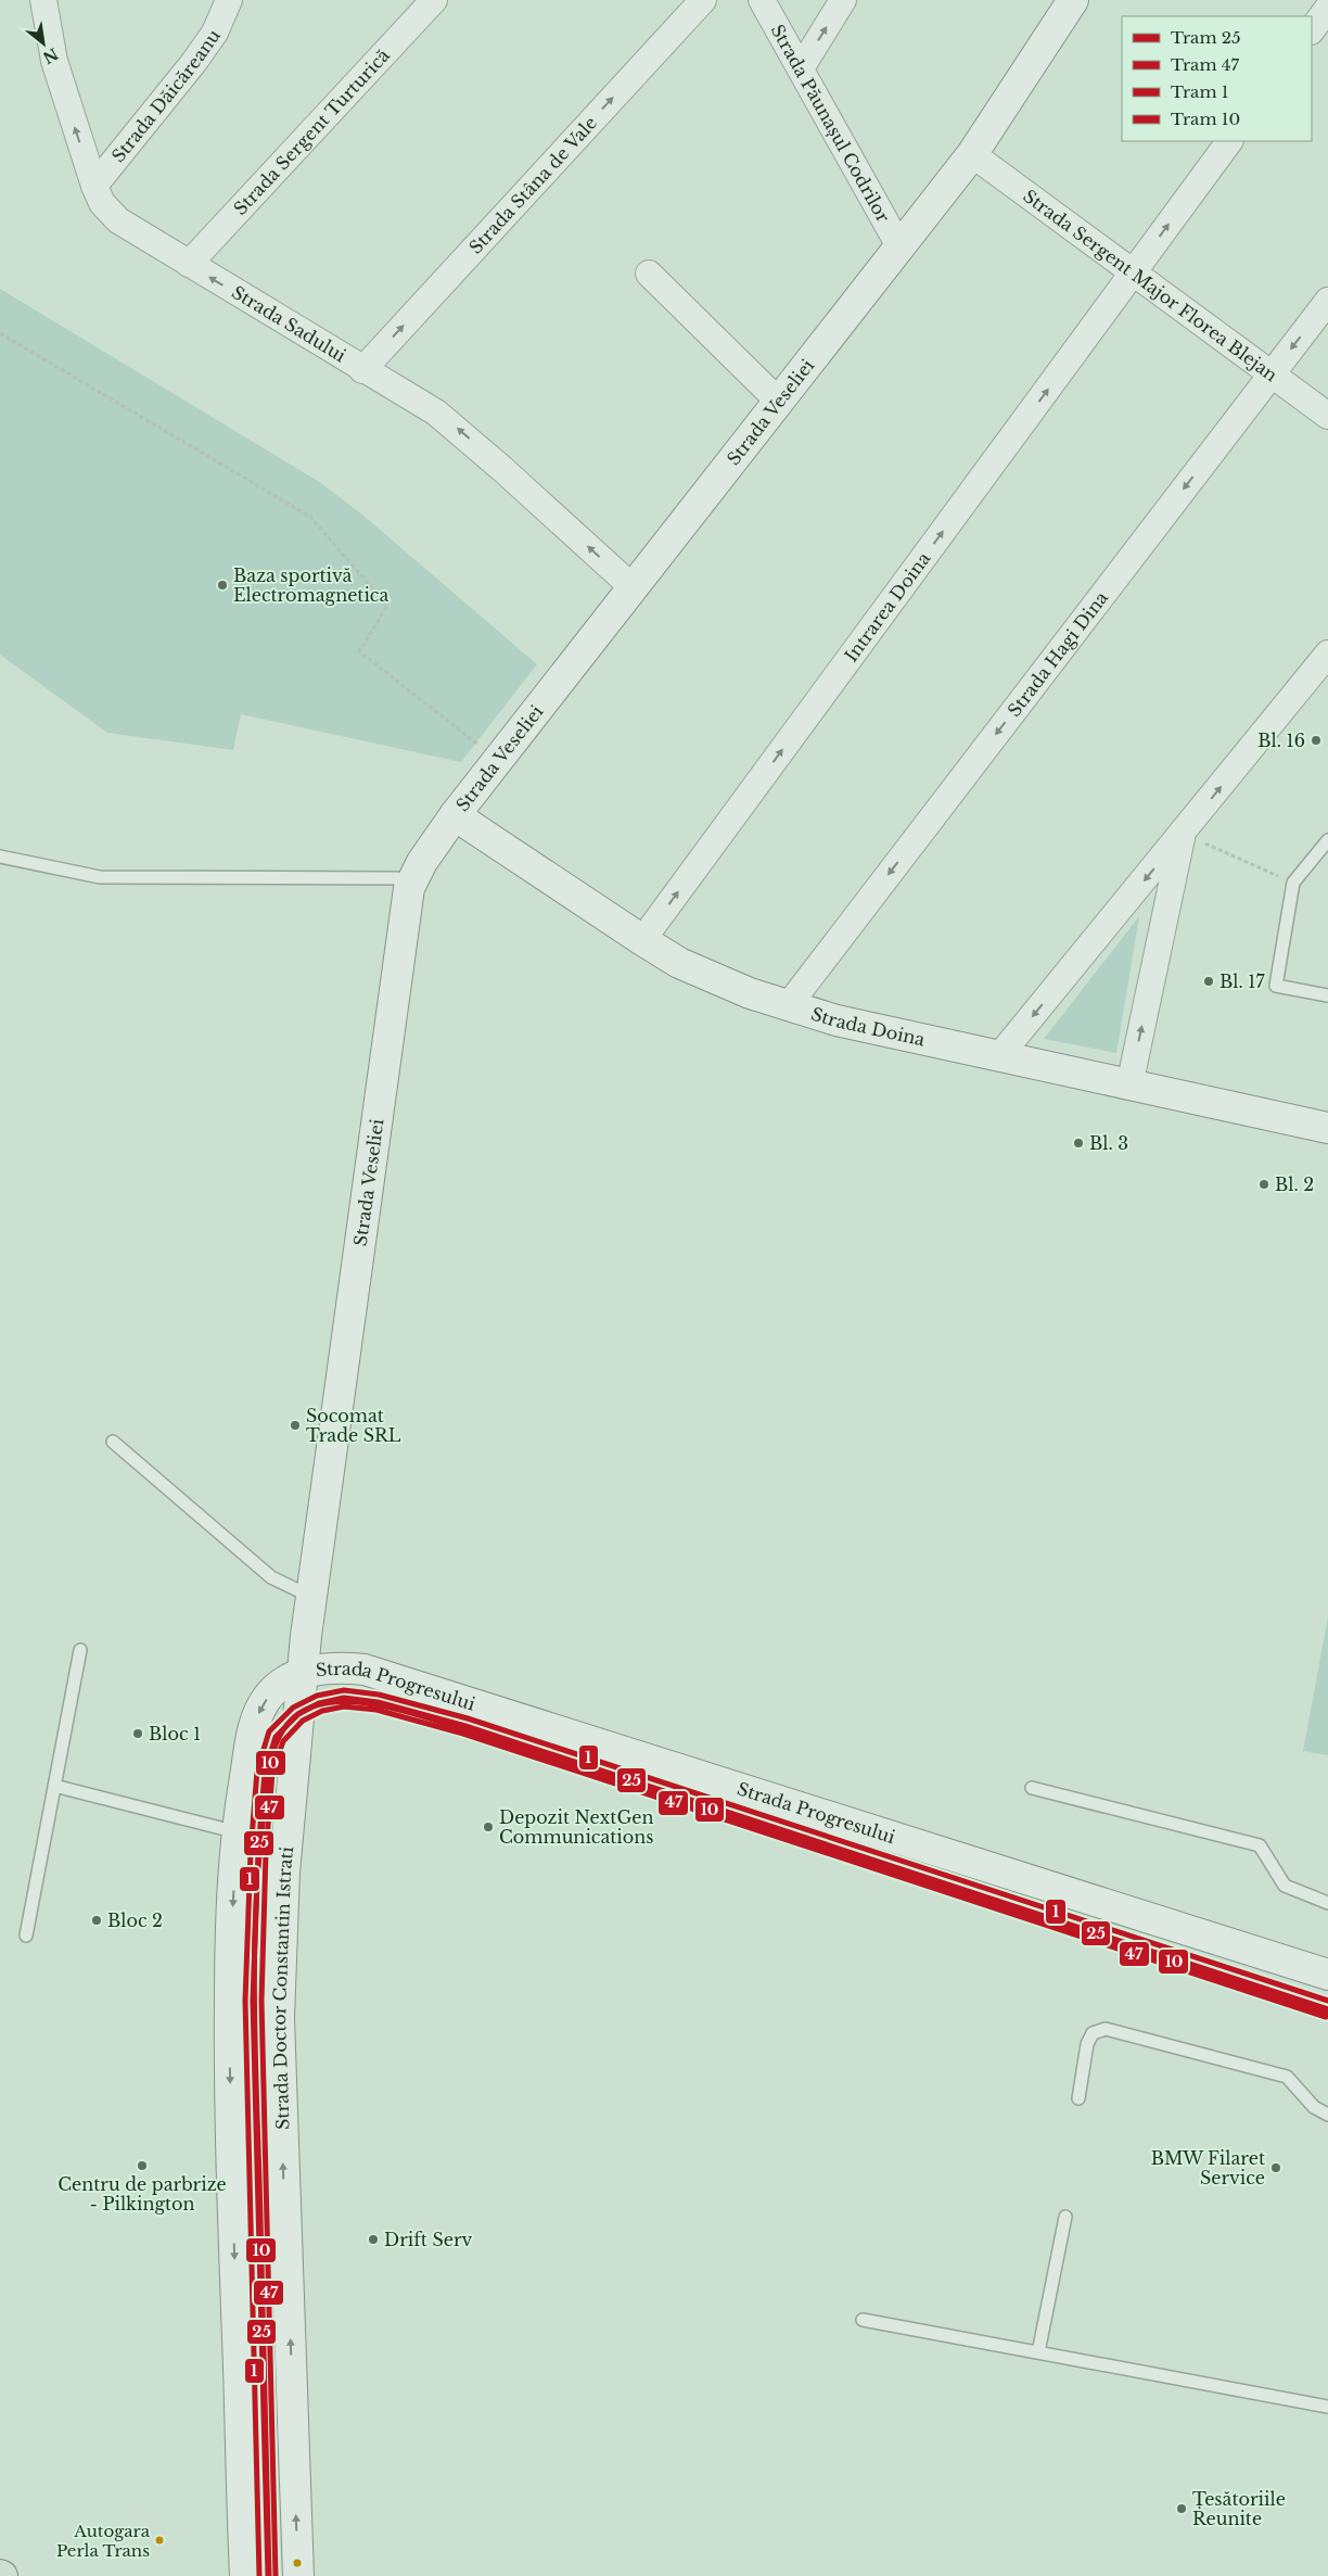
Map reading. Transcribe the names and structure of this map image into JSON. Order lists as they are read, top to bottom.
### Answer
{
  "streets": {
    "main road": [
      "Strada Veseliei",
      "Strada Doina",
      "Strada Progresului",
      "Strada Doctor Constantin Istrati"
    ],
    "street": [
      "Strada Dăicăreanu",
      "Strada Păunașul Codrilor",
      "Strada Sergent Turturică",
      "Strada Stâna de Vale",
      "Strada Sergent Major Florea Blejan",
      "Strada Sadului",
      "Intrarea Doina",
      "Strada Hagi Dina"
    ]
  },
  "crossings": [
    ["Strada Dăicăreanu", "Strada Sadului"],
    ["Strada Păunașul Codrilor", "Strada Veseliei"],
    ["Strada Sergent Turturică", "Strada Sadului"],
    ["Strada Stâna de Vale", "Strada Sadului"],
    ["Strada Sergent Major Florea Blejan", "Strada Veseliei"],
    ["Strada Sergent Major Florea Blejan", "Intrarea Doina"],
    ["Strada Sergent Major Florea Blejan", "Strada Hagi Dina"],
    ["Strada Sadului", "Strada Veseliei"],
    ["Strada Veseliei", "Strada Doina"],
    ["Strada Veseliei", "Strada Progresului"],
    ["Strada Veseliei", "Strada Doctor Constantin Istrati"],
    ["Intrarea Doina", "Strada Doina"],
    ["Strada Hagi Dina", "Strada Doina"],
    ["Strada Progresului", "Strada Doctor Constantin Istrati"]
  ],
  "one_way": ["Strada Stâna de Vale", "Strada Sadului", "Intrarea Doina"],
  "places": [
    "Baza sportivă Electromagnetica",
    "Bl. 16",
    "Bl. 17",
    "Bl. 3",
    "Bl. 2",
    "Socomat Trade SRL",
    "Bloc 1",
    "Depozit NextGen Communications",
    "Bloc 2",
    "Centru de parbrize - Pilkington",
    "BMW Filaret Service",
    "Drift Serv",
    "Țesătoriile Reunite",
    "Autogara Perla Trans"
  ],
  "lines": [
    "tram line 1",
    "tram line 25",
    "tram line 10",
    "tram line 47"
  ],
  "legend": [
    "Tram 25",
    "Tram 47",
    "Tram 1",
    "Tram 10"
  ],
  "north": "bottom right"
}
